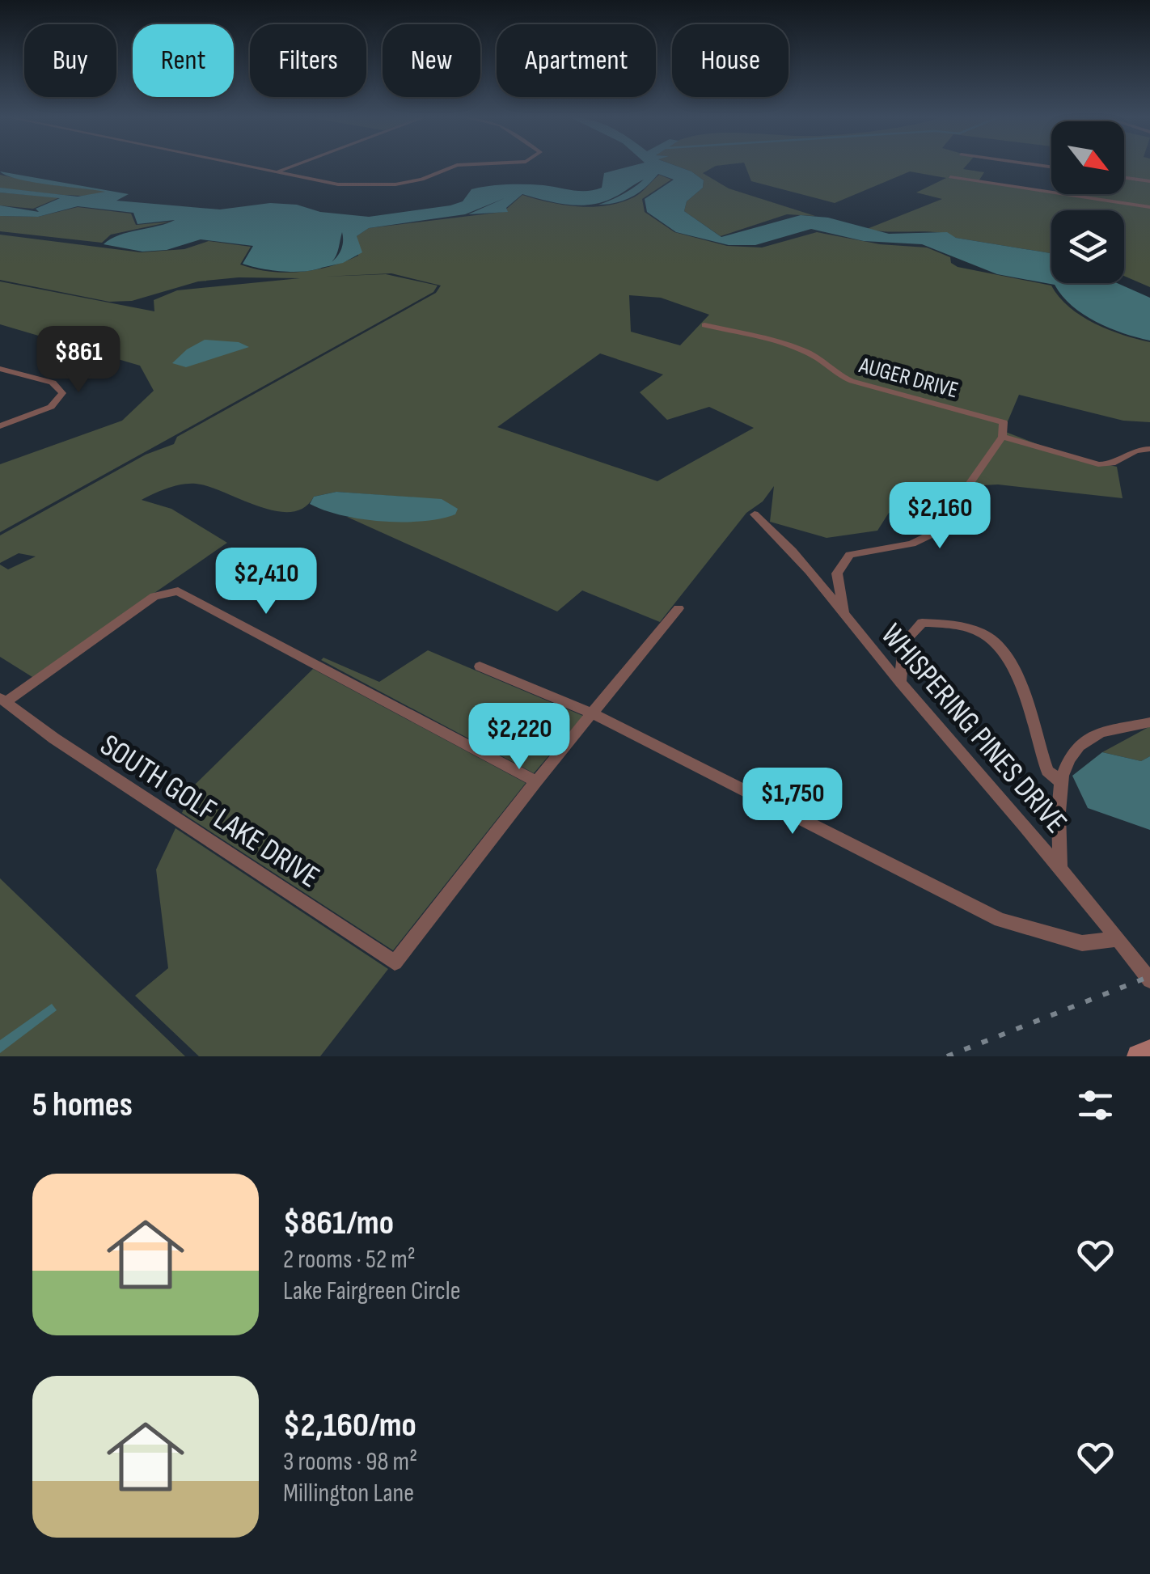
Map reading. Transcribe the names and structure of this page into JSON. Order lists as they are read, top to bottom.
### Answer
{
  "streets": {
    "street": ["AUGER DRIVE", "WHISPERING PINES DRIVE", "SOUTH GOLF LAKE DRIVE"]
  },
  "north": "bottom right",
  "page": {
    "chip": [
      "Buy",
      "Rent",
      "Filters",
      "New",
      "Apartment",
      "House"
    ],
    "price": [
      "$861",
      "$2,160",
      "$2,410",
      "$2,220",
      "$1,750"
    ],
    "heading": "5 homes",
    "list": [
      {
        "name": "$861/mo",
        "note": "2 rooms · 52 m² · Lake Fairgreen Circle"
      },
      {
        "name": "$2,160/mo",
        "note": "3 rooms · 98 m² · Millington Lane"
      }
    ]
  }
}
